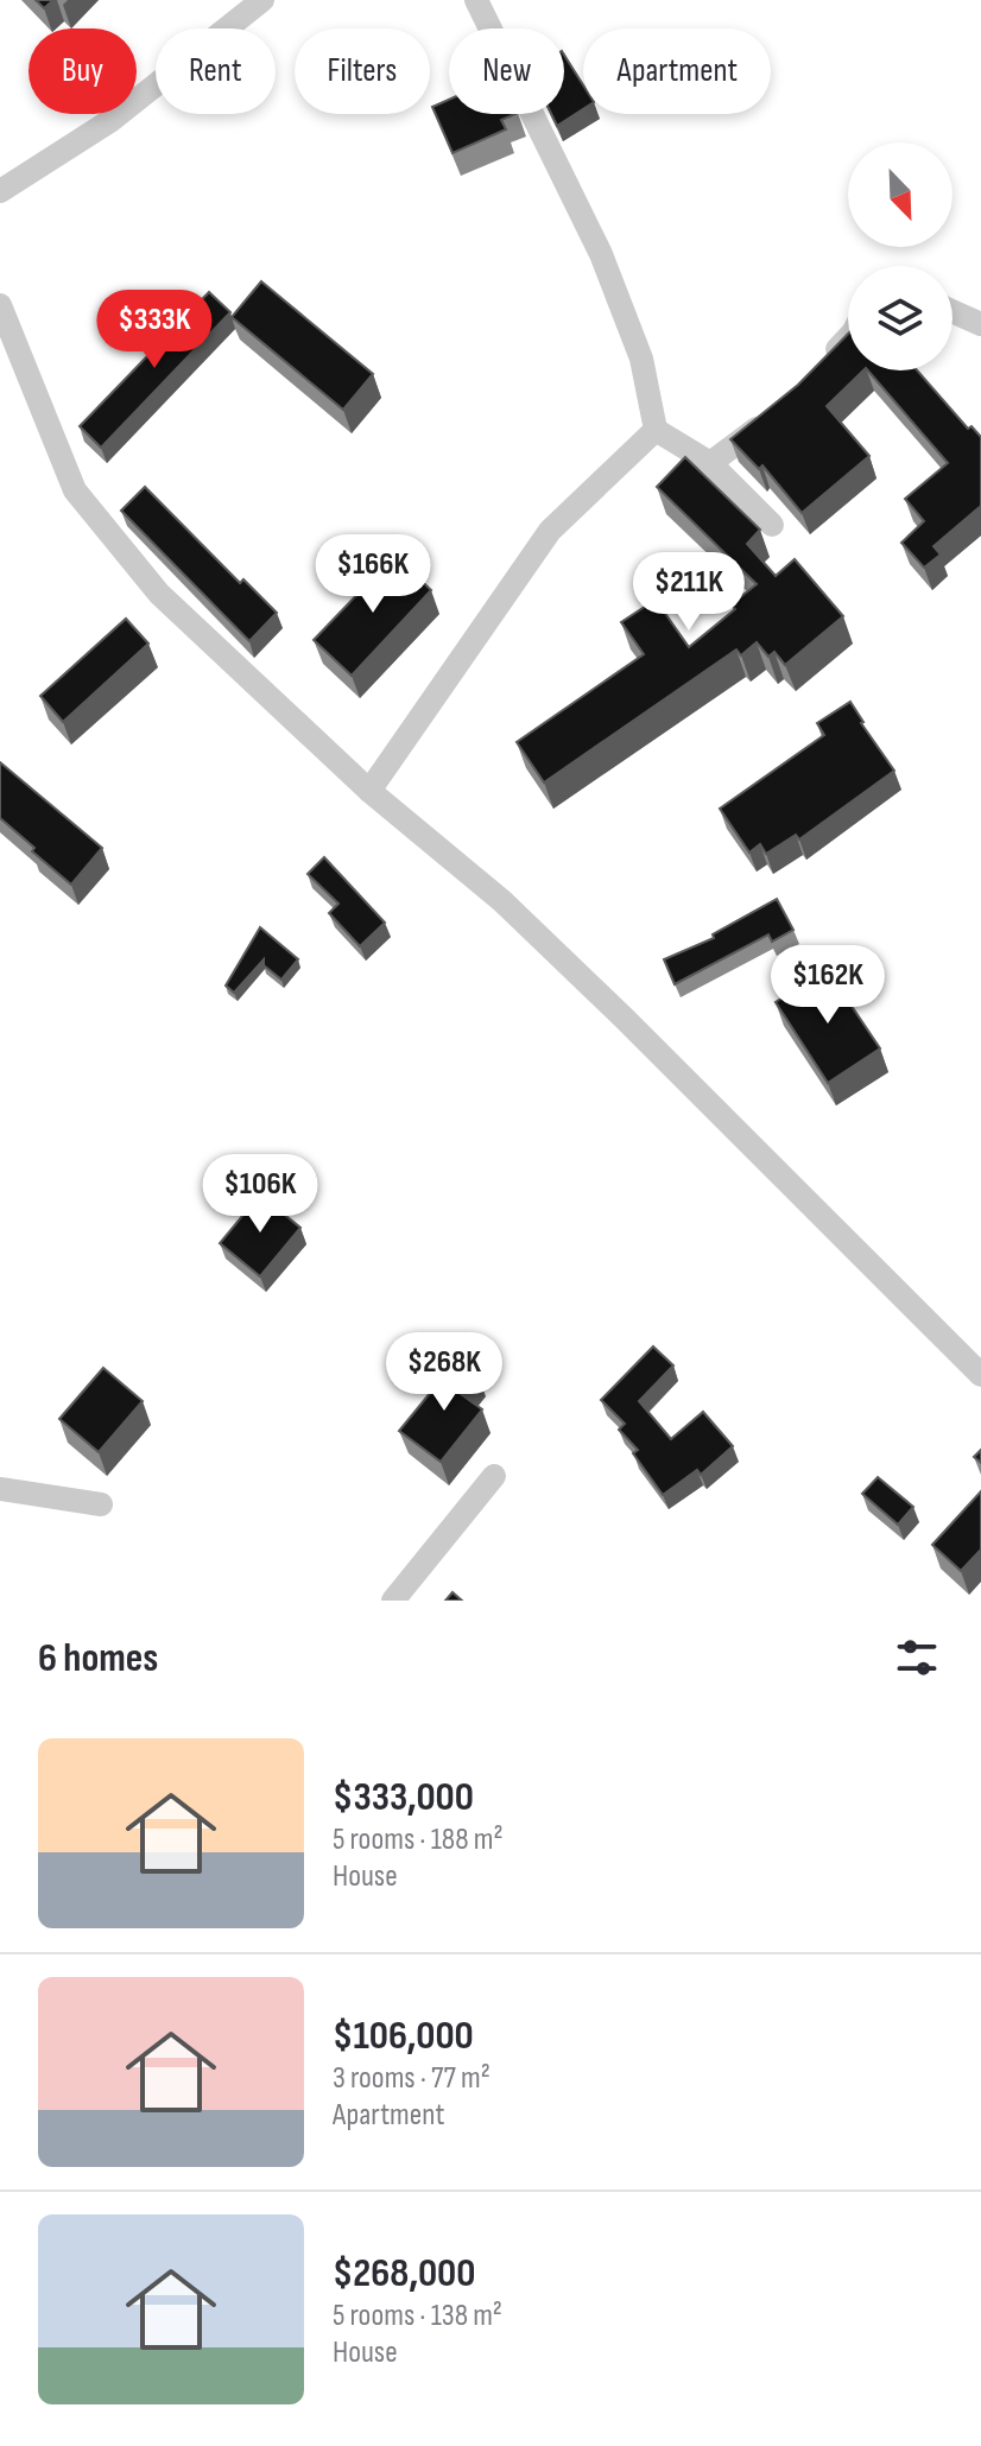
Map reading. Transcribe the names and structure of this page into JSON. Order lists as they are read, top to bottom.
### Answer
{
  "north": "bottom right",
  "page": {
    "chip": [
      "Buy",
      "Rent",
      "Filters",
      "New",
      "Apartment"
    ],
    "price": [
      "$333K",
      "$166K",
      "$211K",
      "$162K",
      "$106K",
      "$268K"
    ],
    "heading": "6 homes",
    "list": [
      {
        "name": "$333,000",
        "note": "5 rooms · 188 m² · House"
      },
      {
        "name": "$106,000",
        "note": "3 rooms · 77 m² · Apartment"
      },
      {
        "name": "$268,000",
        "note": "5 rooms · 138 m² · House"
      }
    ]
  }
}
